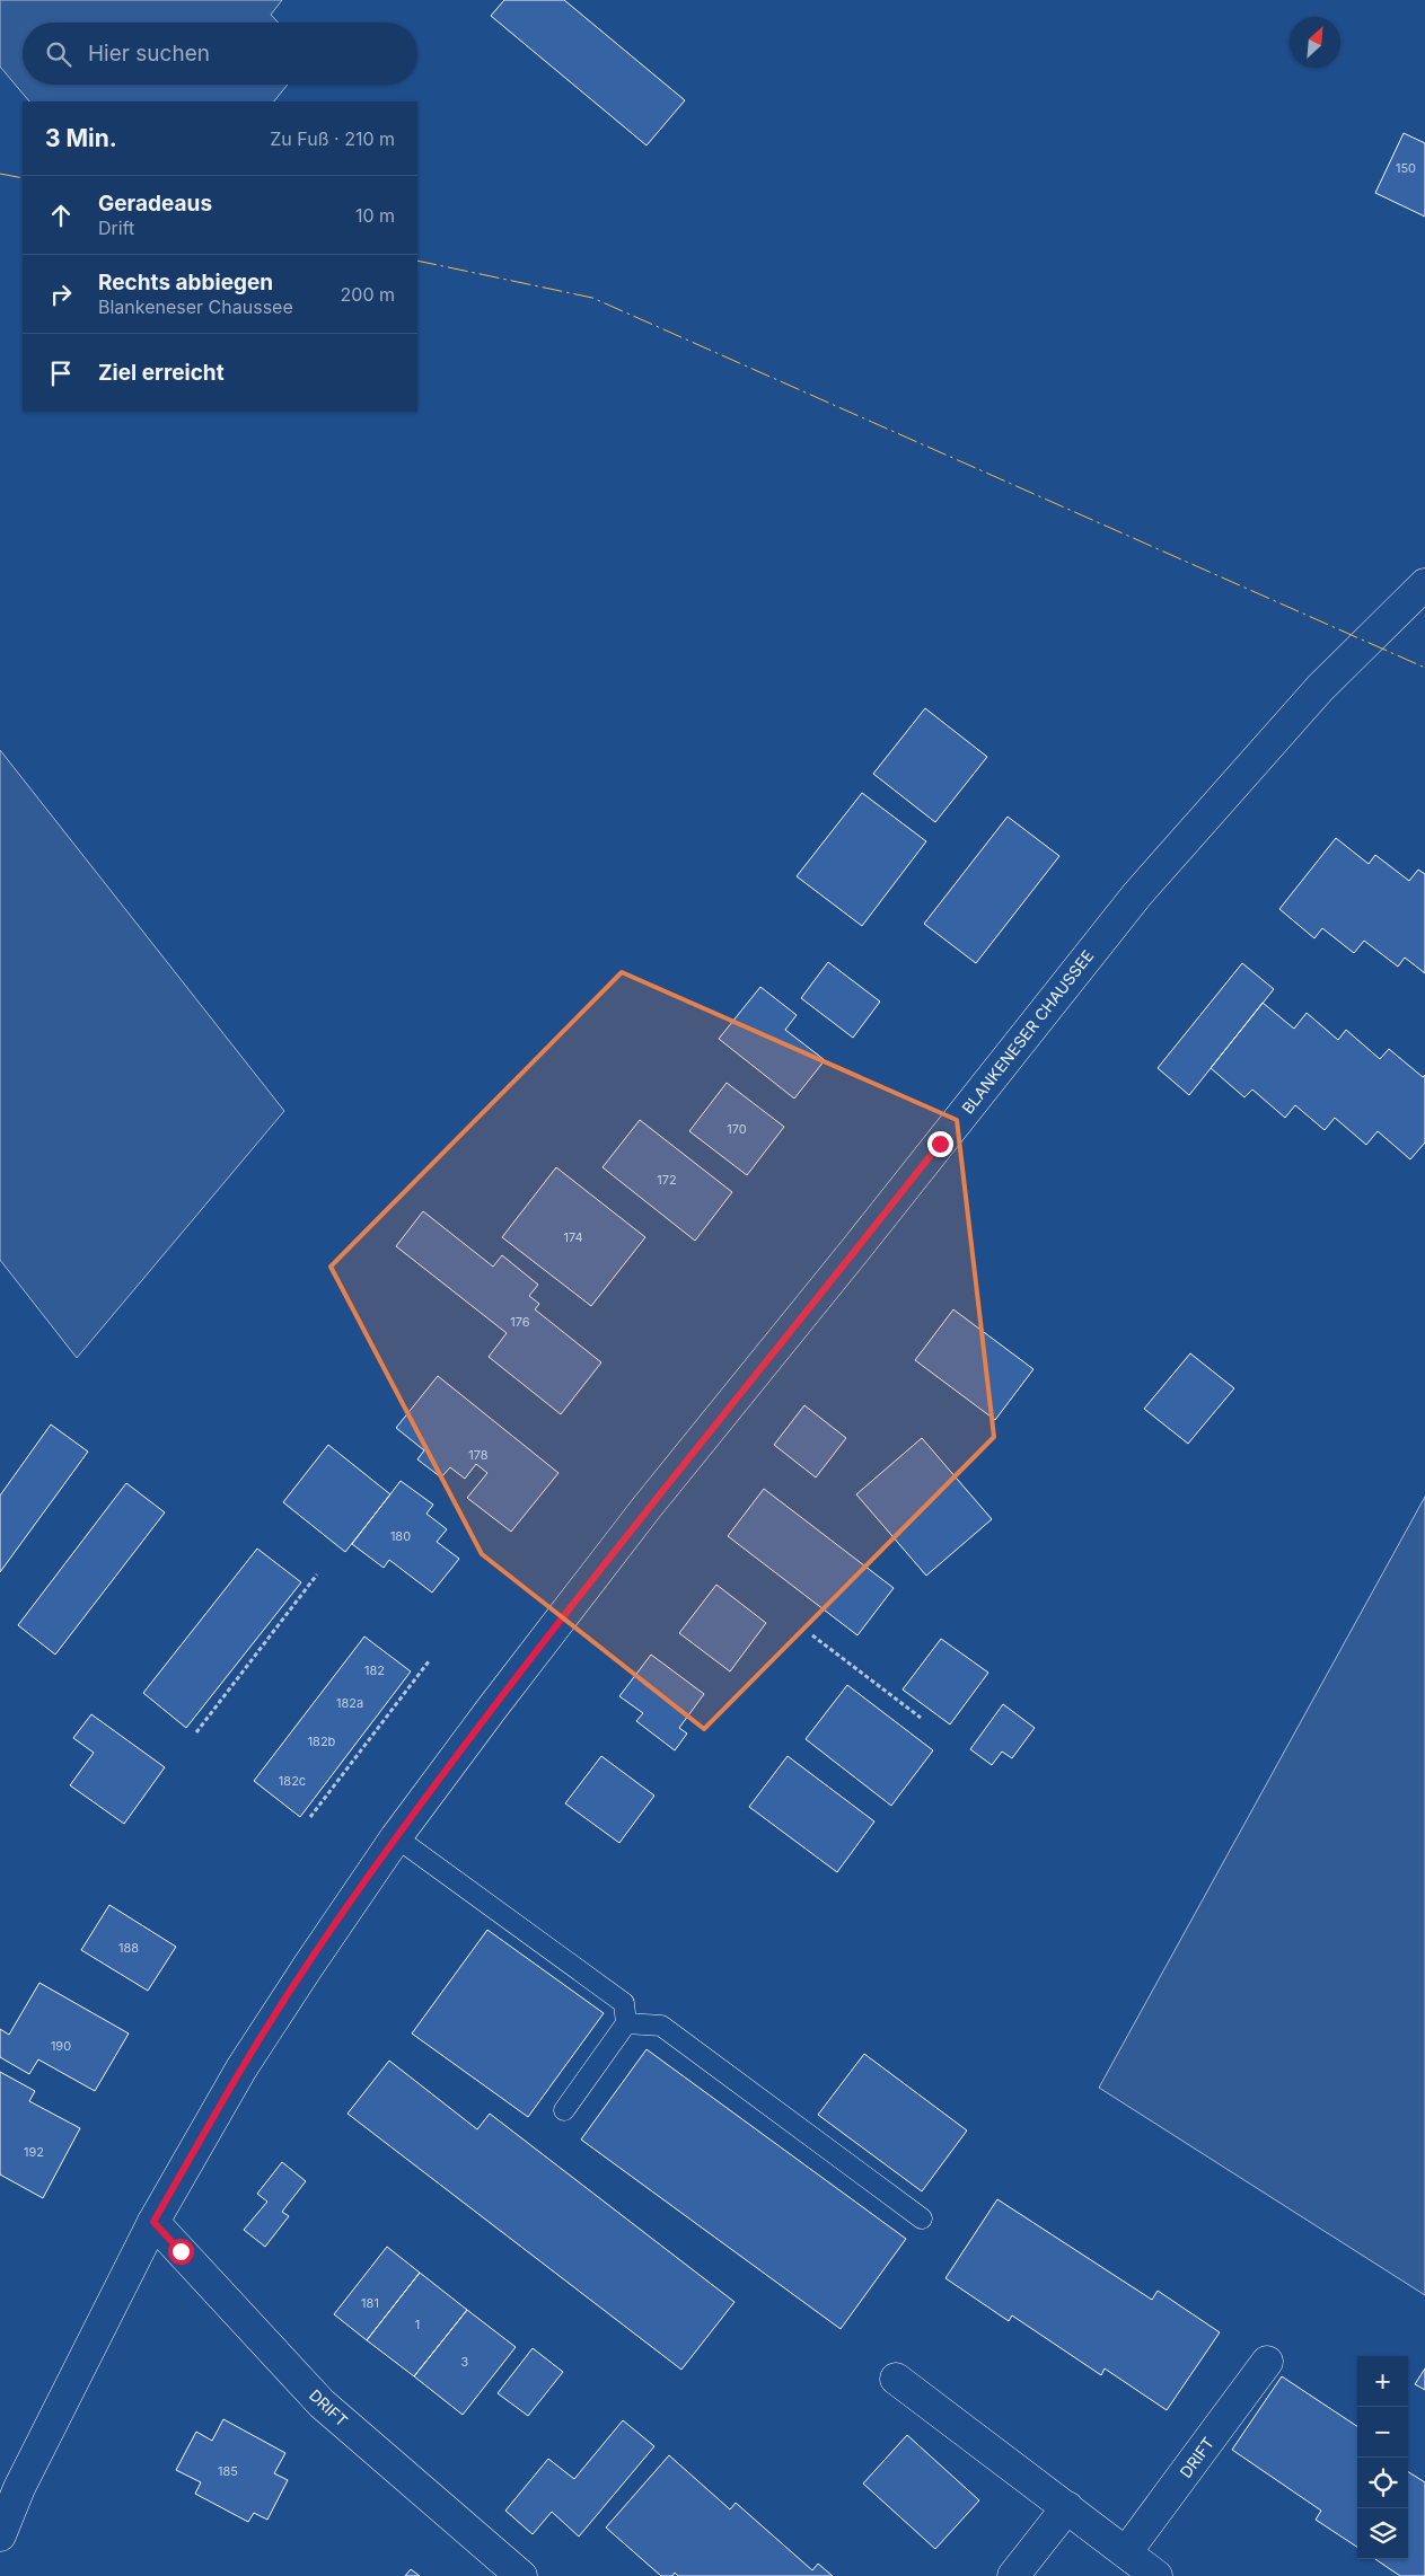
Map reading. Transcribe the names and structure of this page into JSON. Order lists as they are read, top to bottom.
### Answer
{
  "streets": {
    "main road": ["BLANKENESER CHAUSSEE", "DRIFT"]
  },
  "crossings": [
    ["BLANKENESER CHAUSSEE", "DRIFT"]
  ],
  "house_numbers": [
    "150",
    "170",
    "172",
    "174",
    "176",
    "178",
    "180",
    "182",
    "182a",
    "182b",
    "182c",
    "188",
    "190",
    "192",
    "181",
    "1",
    "3",
    "185"
  ],
  "north": "top right",
  "page": {
    "search": "Hier suchen",
    "heading": ["3 Min.", "Zu Fuß · 210 m"],
    "list": [
      ["Geradeaus", "Drift", "10 m"],
      ["Rechts abbiegen", "Blankeneser Chaussee", "200 m"],
      "Ziel erreicht"
    ],
    "map_buttons": ["+", "−"]
  }
}
